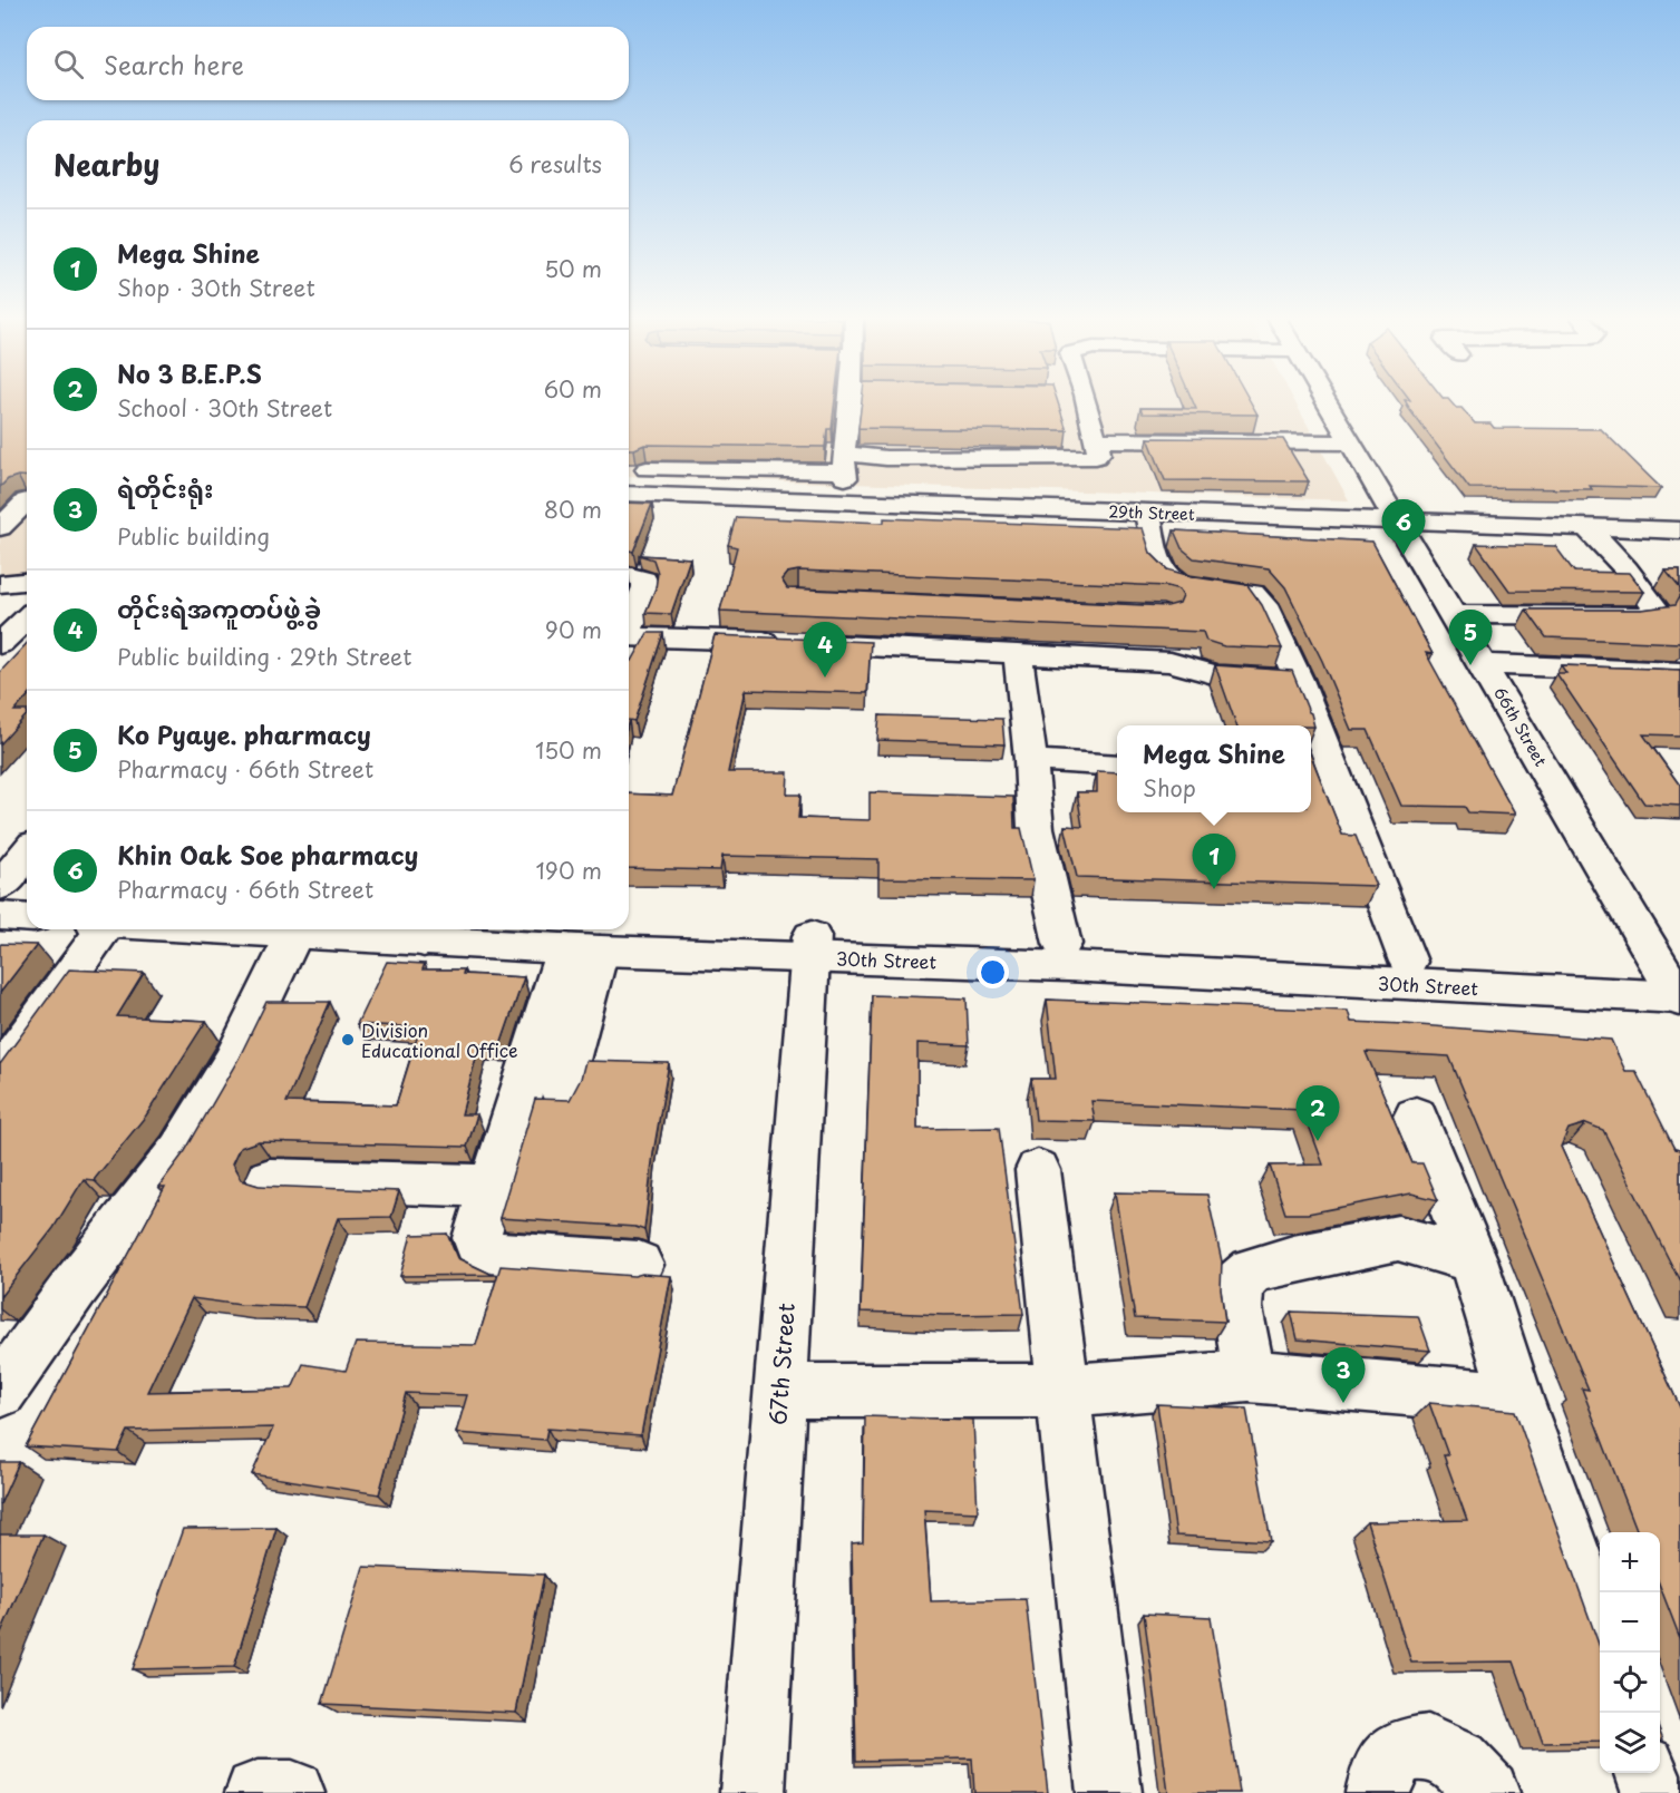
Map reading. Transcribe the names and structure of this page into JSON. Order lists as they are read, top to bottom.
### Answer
{
  "streets": {
    "street": [
      "29th Street",
      "66th Street",
      "30th Street",
      "67th Street"
    ]
  },
  "crossings": [
    ["29th Street", "66th Street"],
    ["66th Street", "30th Street"],
    ["30th Street", "67th Street"]
  ],
  "places": ["Division Educational Office"],
  "page": {
    "search": "Search here",
    "heading": ["Nearby", "6 results"],
    "list": [
      {
        "mark": "1",
        "name": "Mega Shine",
        "note": "Shop · 30th Street",
        "value": "50 m"
      },
      {
        "mark": "2",
        "name": "No 3 B.E.P.S",
        "note": "School · 30th Street",
        "value": "60 m"
      },
      {
        "mark": "3",
        "name": "ရဲတိုင်းရုံး",
        "note": "Public building",
        "value": "80 m"
      },
      {
        "mark": "4",
        "name": "တိုင်းရဲအကူတပ်ဖွဲ့ခွဲ",
        "note": "Public building · 29th Street",
        "value": "90 m"
      },
      {
        "mark": "5",
        "name": "Ko Pyaye. pharmacy",
        "note": "Pharmacy · 66th Street",
        "value": "150 m"
      },
      {
        "mark": "6",
        "name": "Khin Oak Soe pharmacy",
        "note": "Pharmacy · 66th Street",
        "value": "190 m"
      }
    ],
    "pins": [
      "6",
      "5",
      "4",
      "1",
      "2",
      "3"
    ],
    "popup": ["Mega Shine", "Shop"],
    "map_buttons": ["+", "−"]
  }
}
